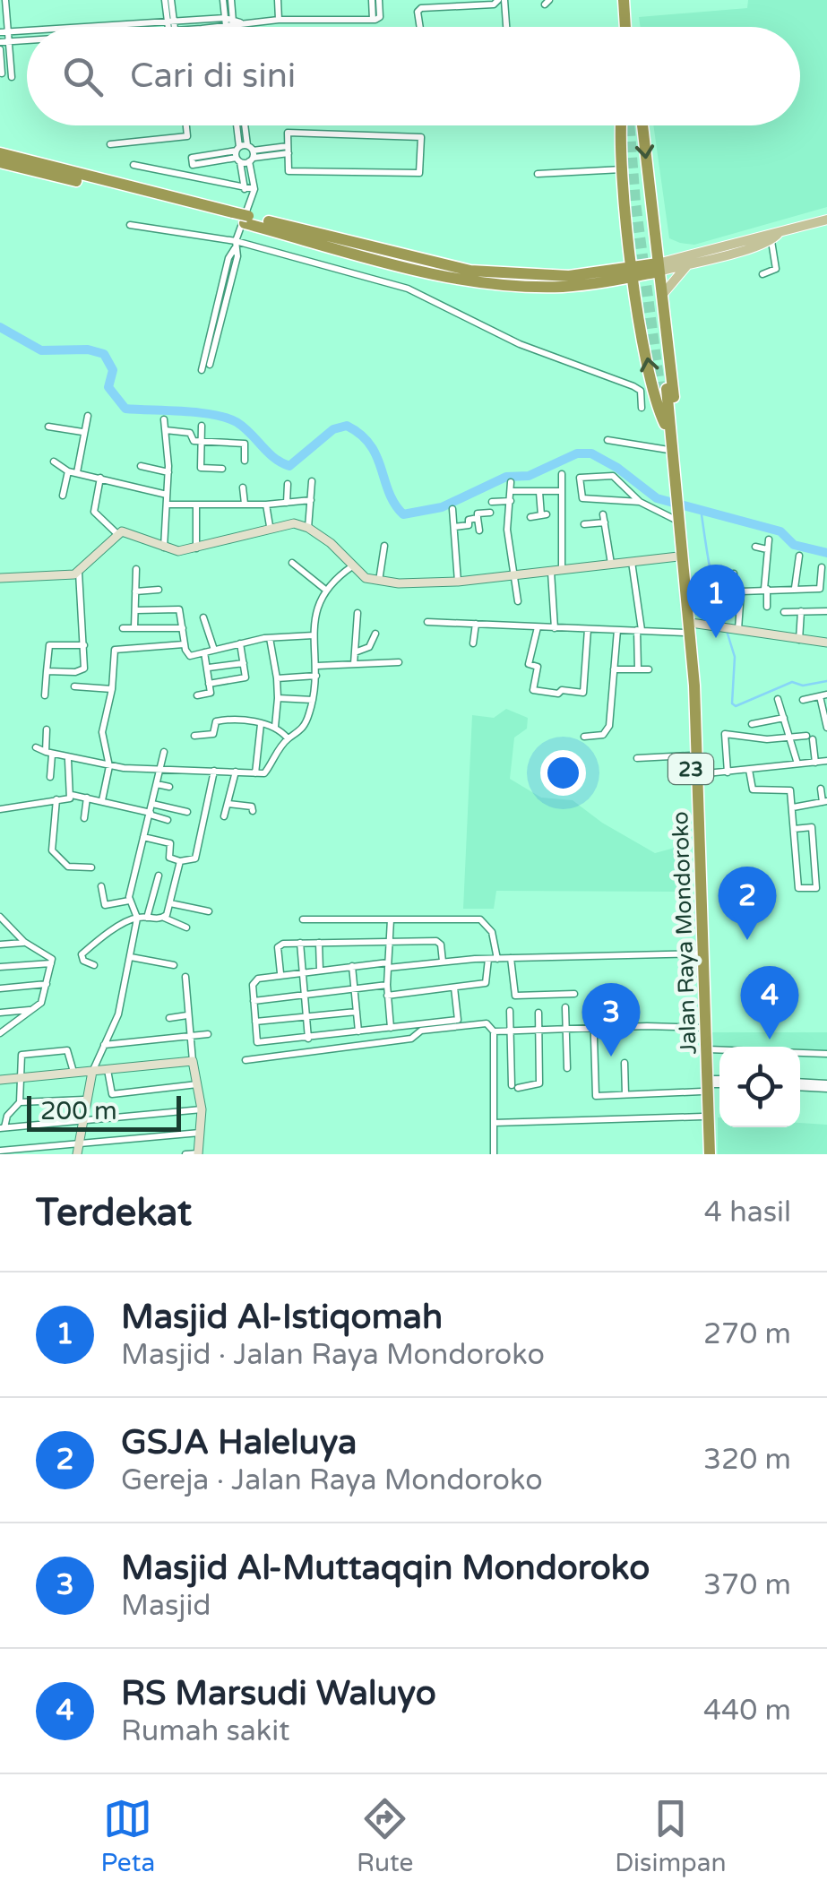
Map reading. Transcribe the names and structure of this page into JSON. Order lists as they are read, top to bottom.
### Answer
{
  "streets": {
    "highway": ["23", "Jalan Raya Mondoroko"]
  },
  "scale_bar": "200 m",
  "page": {
    "search": "Cari di sini",
    "pins": [
      "1",
      "2",
      "4",
      "3"
    ],
    "scale": "200 m",
    "heading": ["Terdekat", "4 hasil"],
    "list": [
      {
        "mark": "1",
        "name": "Masjid Al-Istiqomah",
        "note": "Masjid · Jalan Raya Mondoroko",
        "value": "270 m"
      },
      {
        "mark": "2",
        "name": "GSJA Haleluya",
        "note": "Gereja · Jalan Raya Mondoroko",
        "value": "320 m"
      },
      {
        "mark": "3",
        "name": "Masjid Al-Muttaqqin Mondoroko",
        "note": "Masjid",
        "value": "370 m"
      },
      {
        "mark": "4",
        "name": "RS Marsudi Waluyo",
        "note": "Rumah sakit",
        "value": "440 m"
      }
    ],
    "nav": ["Peta", "Rute", "Disimpan"]
  }
}
